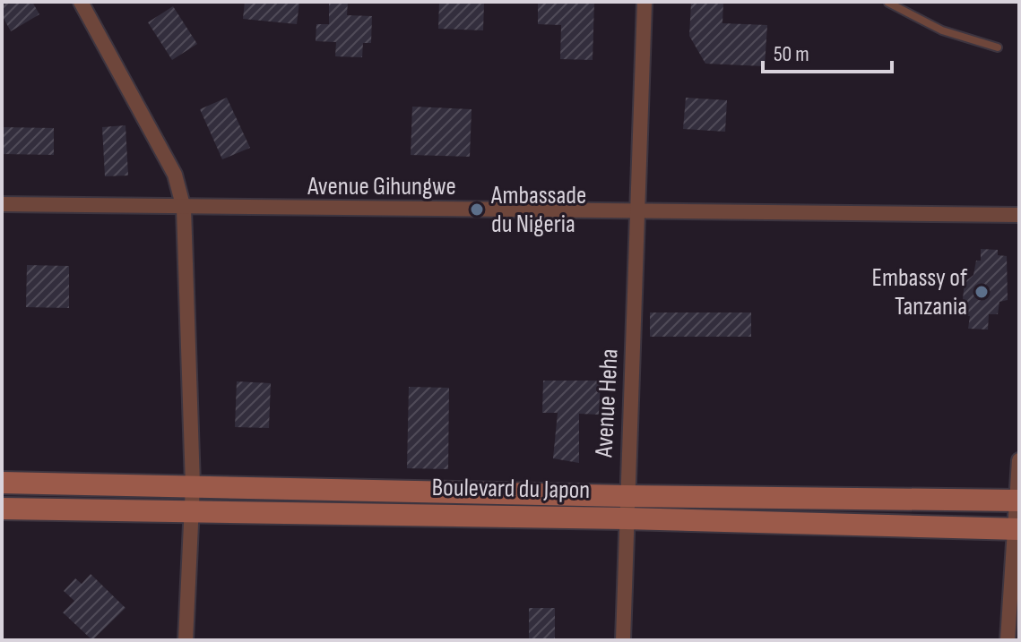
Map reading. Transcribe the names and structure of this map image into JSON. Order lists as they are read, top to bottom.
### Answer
{
  "streets": {
    "main road": ["Boulevard du Japon"],
    "street": ["Avenue Gihungwe", "Avenue Heha"]
  },
  "crossings": [
    ["Avenue Gihungwe", "Avenue Heha"],
    ["Avenue Heha", "Boulevard du Japon"]
  ],
  "places": ["Ambassade du Nigeria", "Embassy of Tanzania"],
  "scale_bar": "50 m"
}
